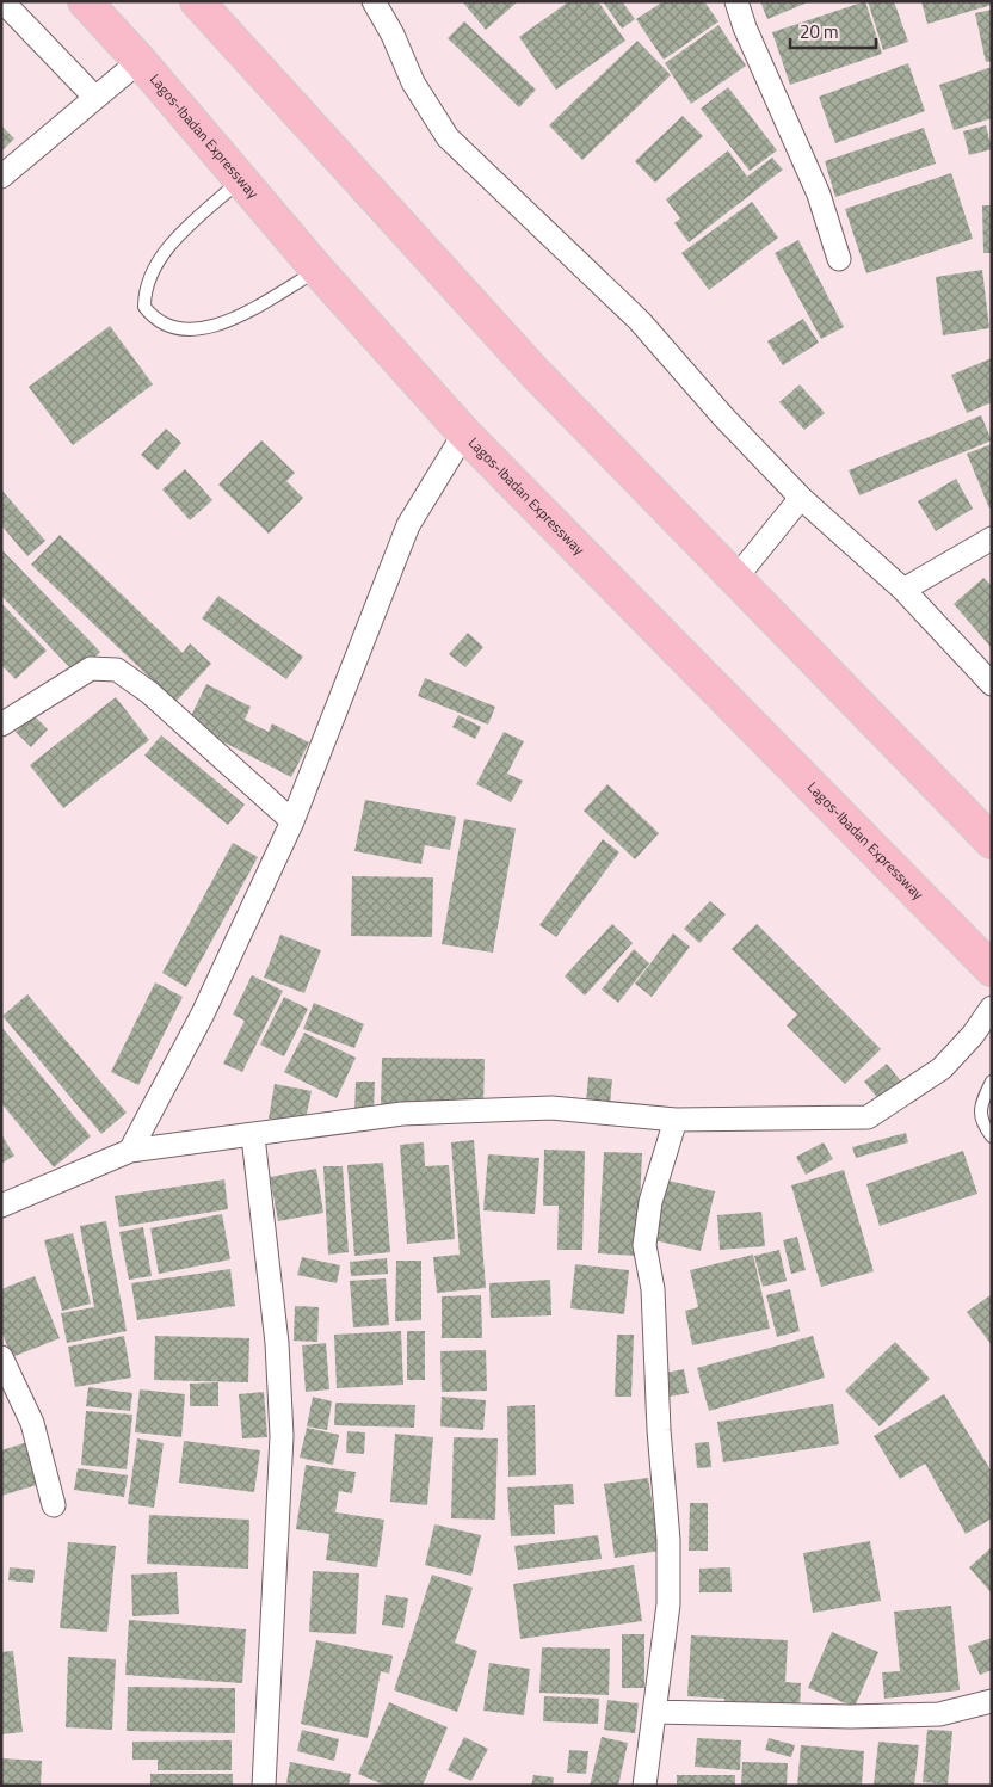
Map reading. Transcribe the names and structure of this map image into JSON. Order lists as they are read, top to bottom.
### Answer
{
  "streets": {
    "highway": ["Lagos-Ibadan Expressway"]
  },
  "scale_bar": "20 m"
}
